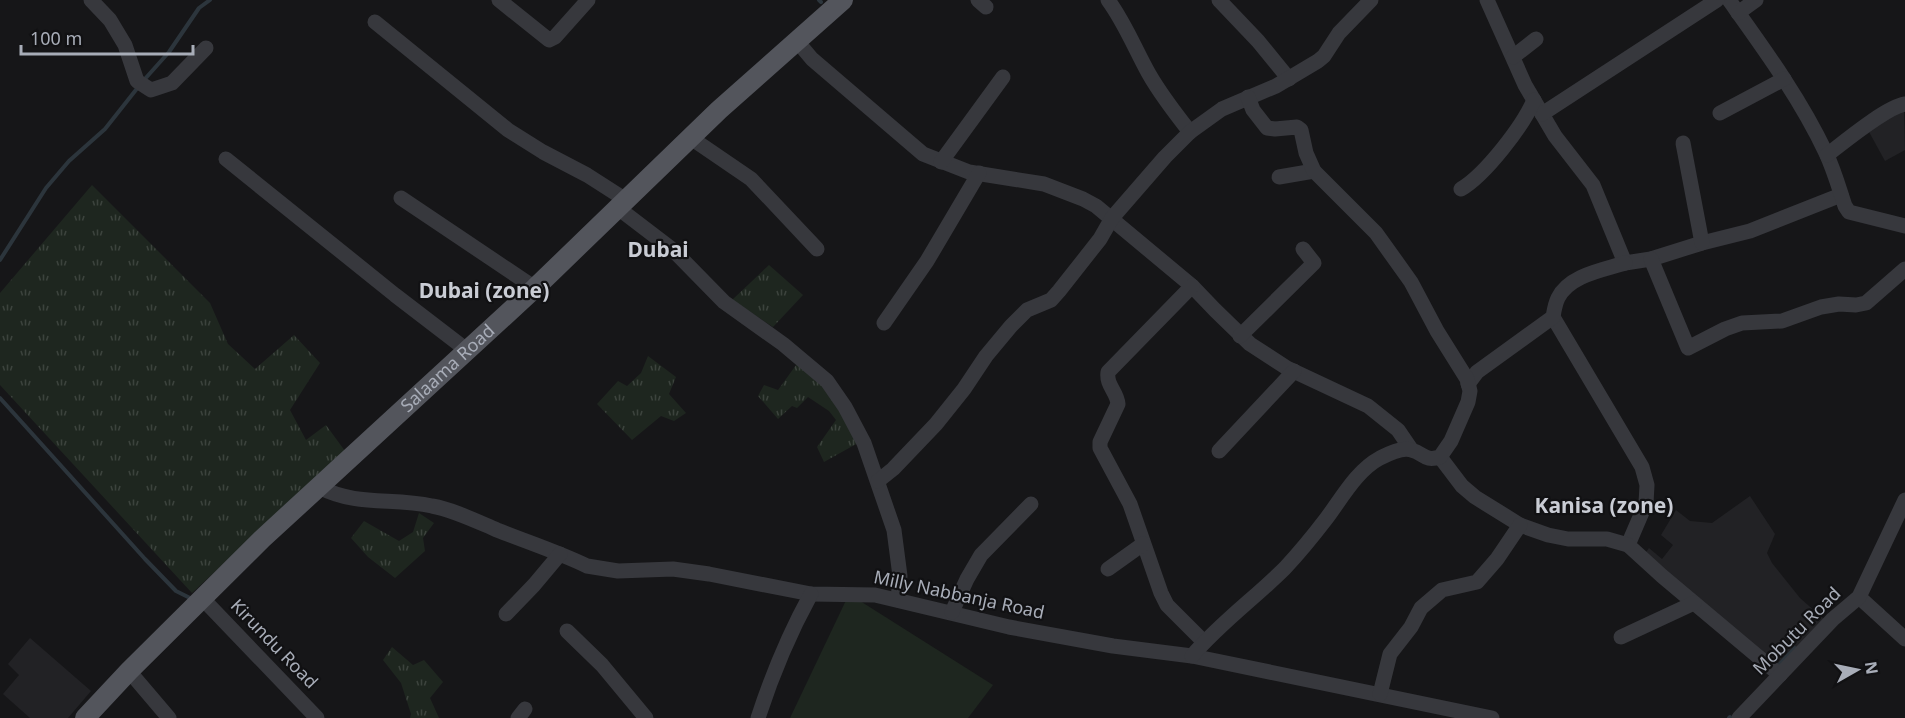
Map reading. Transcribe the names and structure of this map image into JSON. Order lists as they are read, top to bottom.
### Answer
{
  "streets": {
    "main road": ["Salaama Road"],
    "street": ["Milly Nabbanja Road", "Mobutu Road", "Kirundu Road"]
  },
  "crossings": [
    ["Salaama Road", "Milly Nabbanja Road"],
    ["Salaama Road", "Kirundu Road"]
  ],
  "districts": ["Dubai", "Dubai (zone)", "Kanisa (zone)"],
  "scale_bar": "100 m",
  "north": "right"
}
